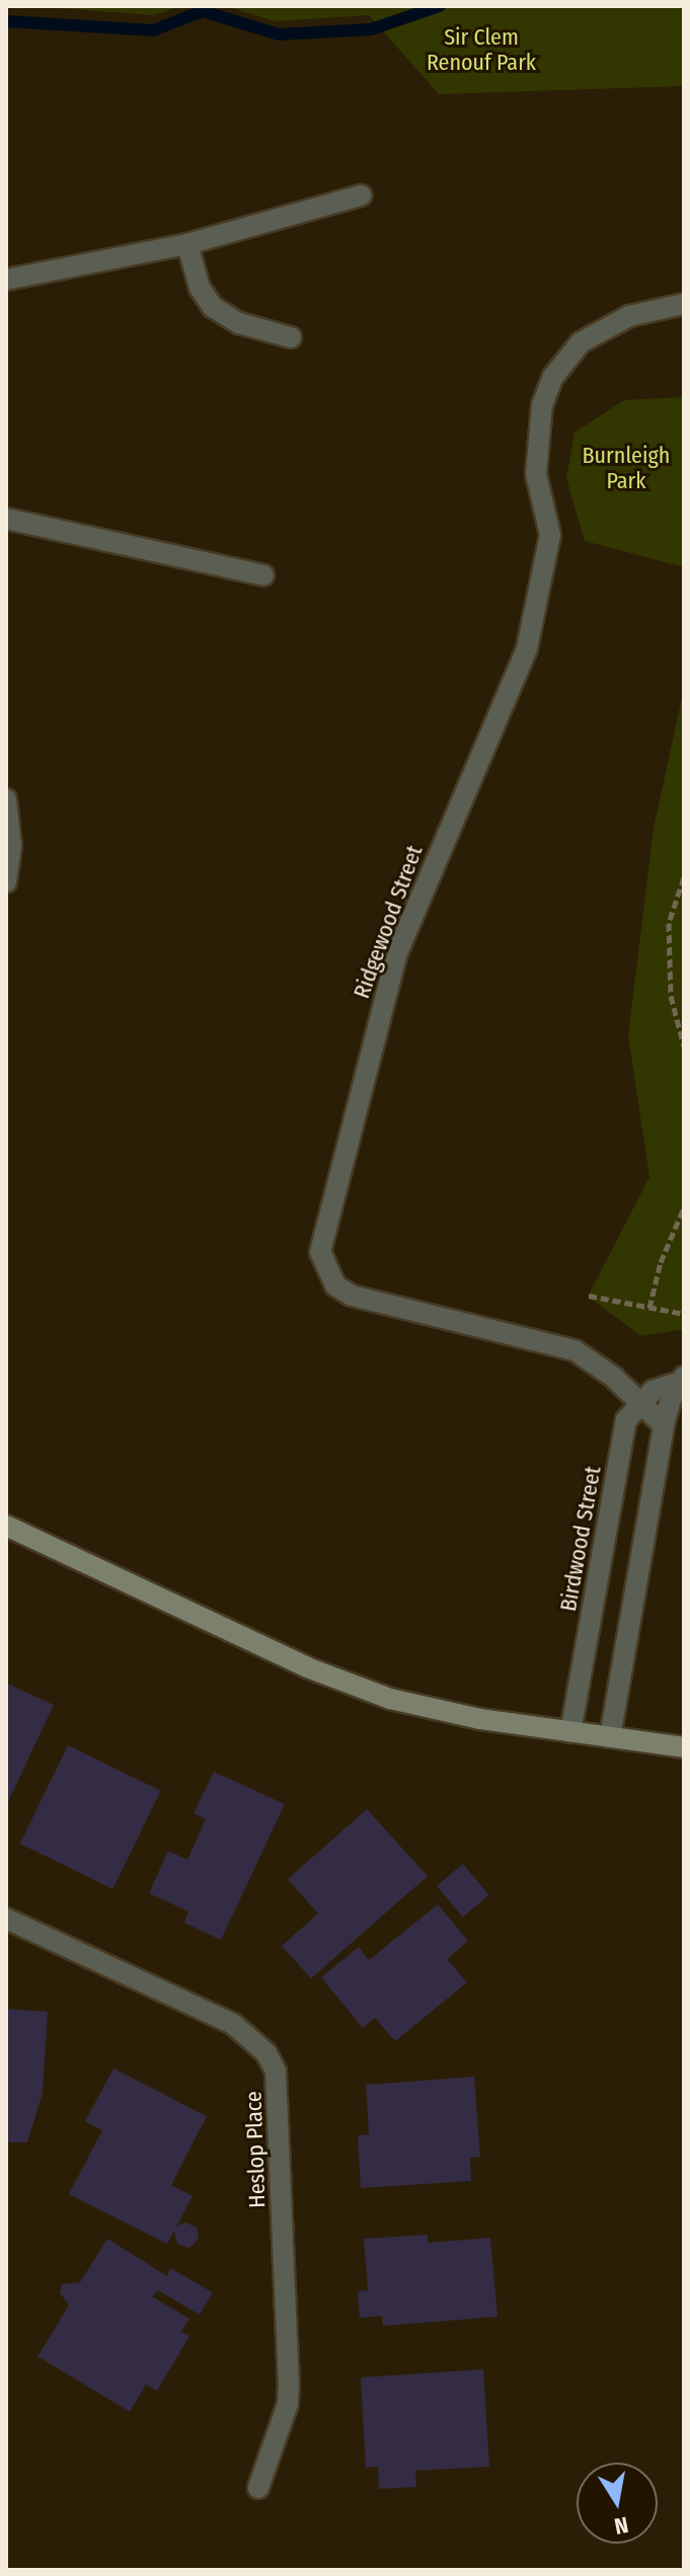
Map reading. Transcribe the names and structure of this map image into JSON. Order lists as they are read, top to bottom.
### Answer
{
  "streets": {
    "street": ["Ridgewood Street", "Birdwood Street", "Heslop Place"]
  },
  "crossings": [
    ["Ridgewood Street", "Birdwood Street"]
  ],
  "parks": ["Sir Clem Renouf Park", "Burnleigh Park"],
  "north": "bottom"
}
